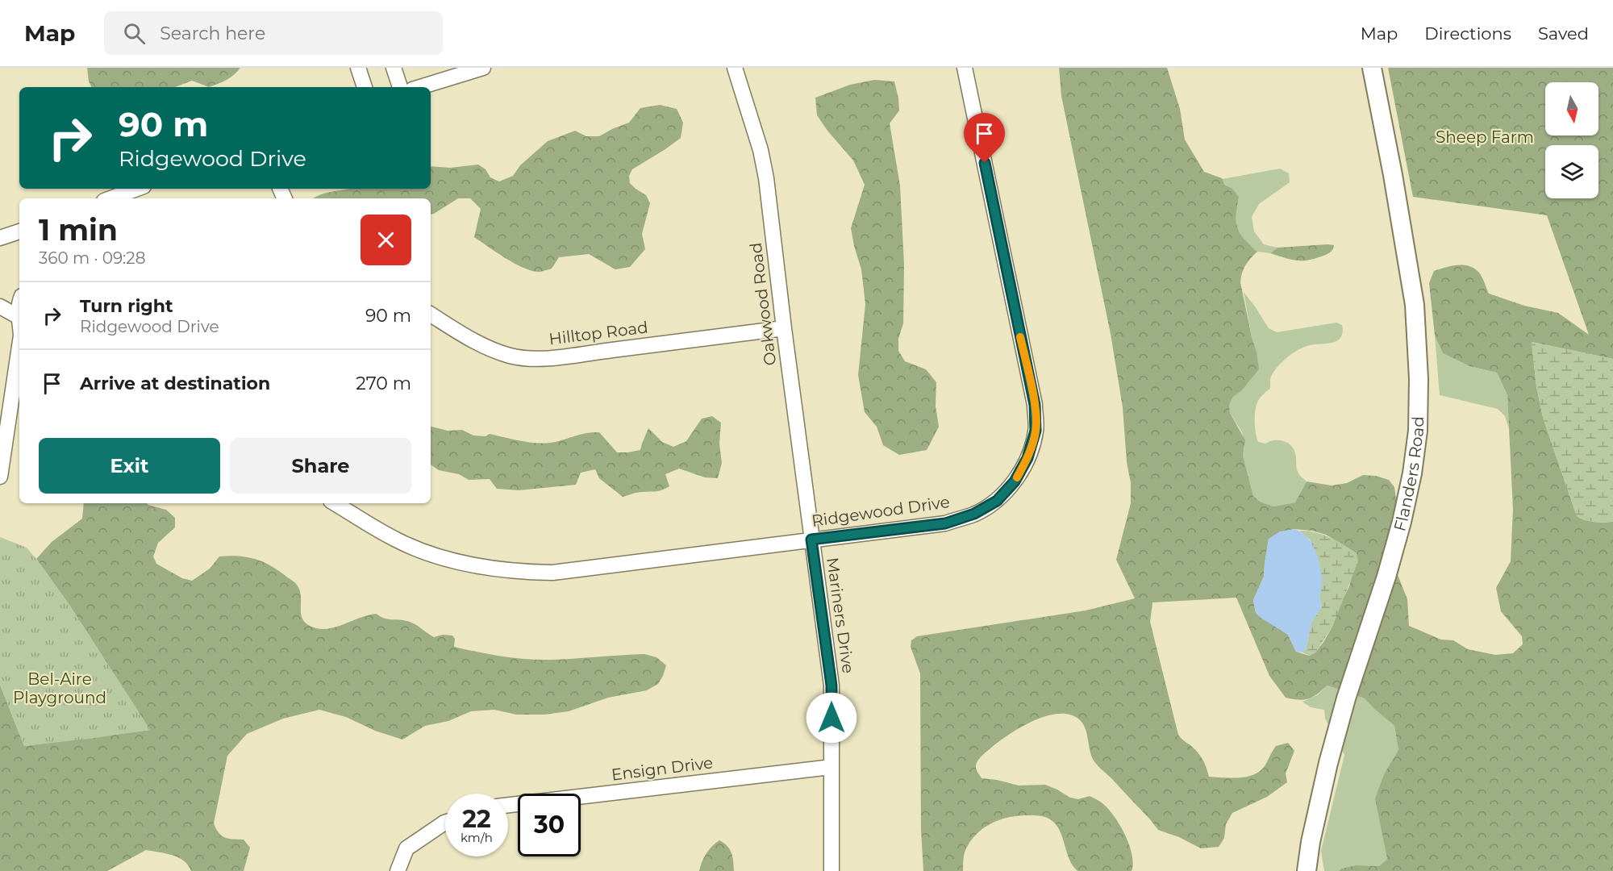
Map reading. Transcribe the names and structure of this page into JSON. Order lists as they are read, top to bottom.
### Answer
{
  "streets": {
    "street": [
      "Oakwood Road",
      "Hilltop Road",
      "Flanders Road",
      "Ridgewood Drive",
      "Mariners Drive",
      "Ensign Drive"
    ]
  },
  "crossings": [
    ["Oakwood Road", "Hilltop Road"],
    ["Oakwood Road", "Ridgewood Drive"],
    ["Oakwood Road", "Mariners Drive"],
    ["Ridgewood Drive", "Mariners Drive"],
    ["Mariners Drive", "Ensign Drive"]
  ],
  "parks": ["Sheep Farm", "Bel-Aire Playground"],
  "north": "bottom",
  "page": {
    "header": "Map",
    "search": "Search here",
    "nav": ["Map", "Directions", "Saved"],
    "turn": ["90 m", "Ridgewood Drive"],
    "heading": ["1 min", "360 m · 09:28"],
    "list": [
      {
        "name": "Turn right",
        "note": "Ridgewood Drive",
        "value": "90 m"
      },
      {
        "name": "Arrive at destination",
        "value": "270 m"
      }
    ],
    "buttons": ["Exit", "Share"],
    "speed": "22 km/h",
    "limit": "30"
  }
}
